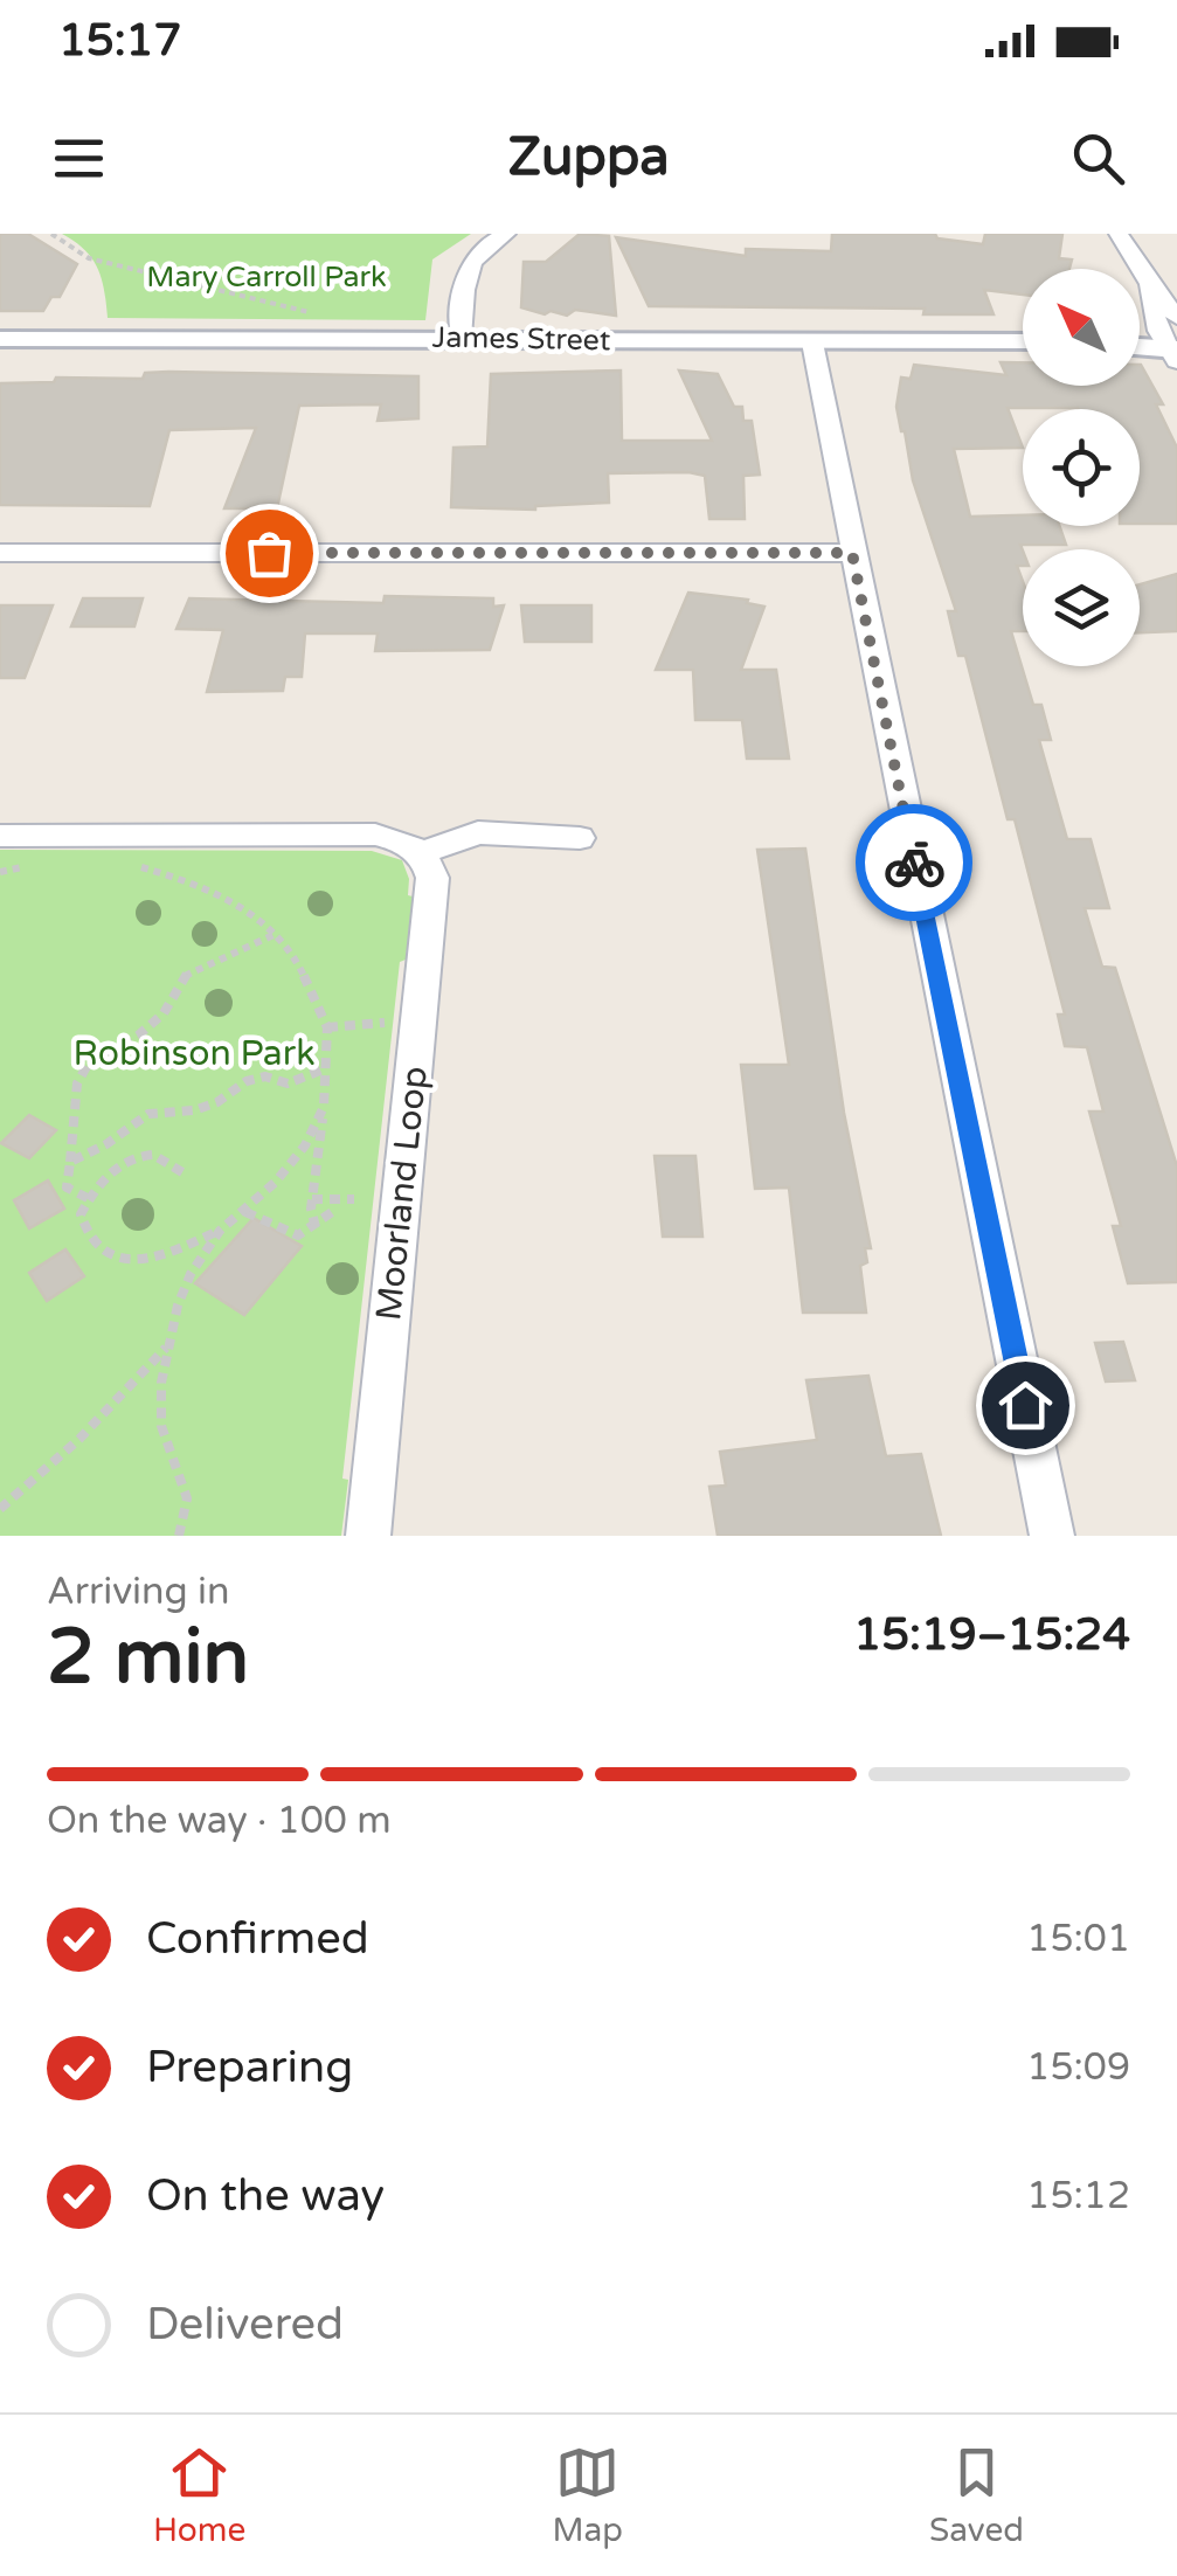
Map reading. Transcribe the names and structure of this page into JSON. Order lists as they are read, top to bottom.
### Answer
{
  "streets": {
    "street": ["James Street", "Moorland Loop"]
  },
  "parks": ["Mary Carroll Park", "Robinson Park"],
  "north": "top left",
  "page": {
    "status": "15:17",
    "header": "Zuppa",
    "heading": ["2 min", "Arriving in", "15:19–15:24"],
    "bar": "On the way · 100 m",
    "list": [
      ["Confirmed", "15:01"],
      ["Preparing", "15:09"],
      ["On the way", "15:12"],
      "Delivered"
    ],
    "tabs": ["Home", "Map", "Saved"]
  }
}
